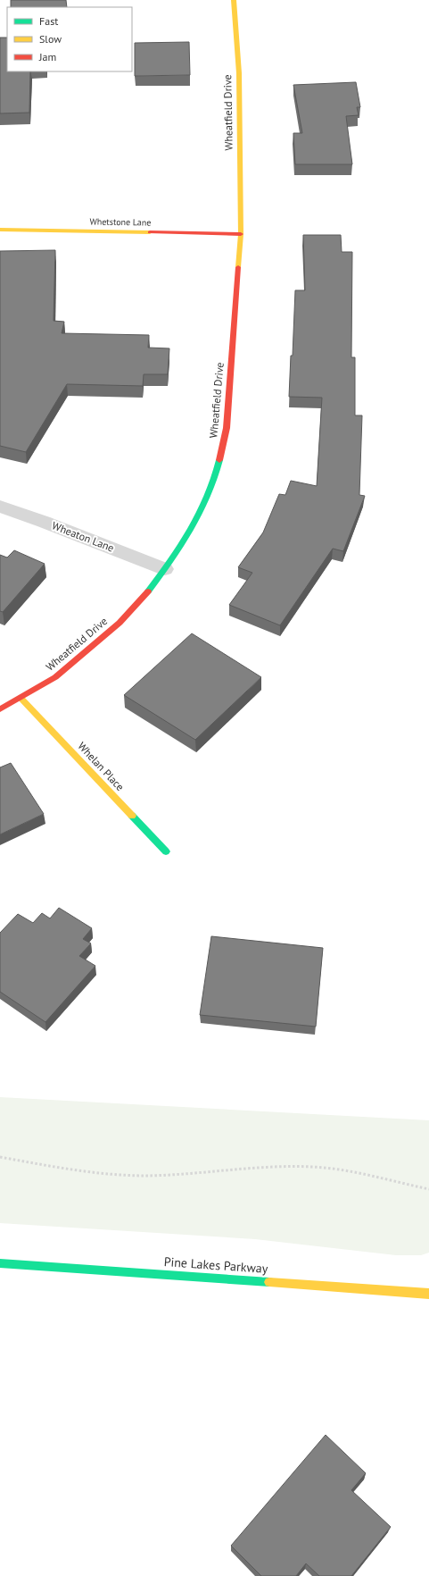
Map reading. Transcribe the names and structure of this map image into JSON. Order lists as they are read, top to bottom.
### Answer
{
  "streets": {
    "street": [
      "Wheatfield Drive",
      "Whetstone Lane",
      "Wheaton Lane",
      "Whelan Place",
      "Pine Lakes Parkway"
    ]
  },
  "crossings": [
    ["Wheatfield Drive", "Whetstone Lane"],
    ["Wheatfield Drive", "Wheaton Lane"],
    ["Wheatfield Drive", "Whelan Place"]
  ],
  "legend": ["Fast", "Slow", "Jam"]
}
